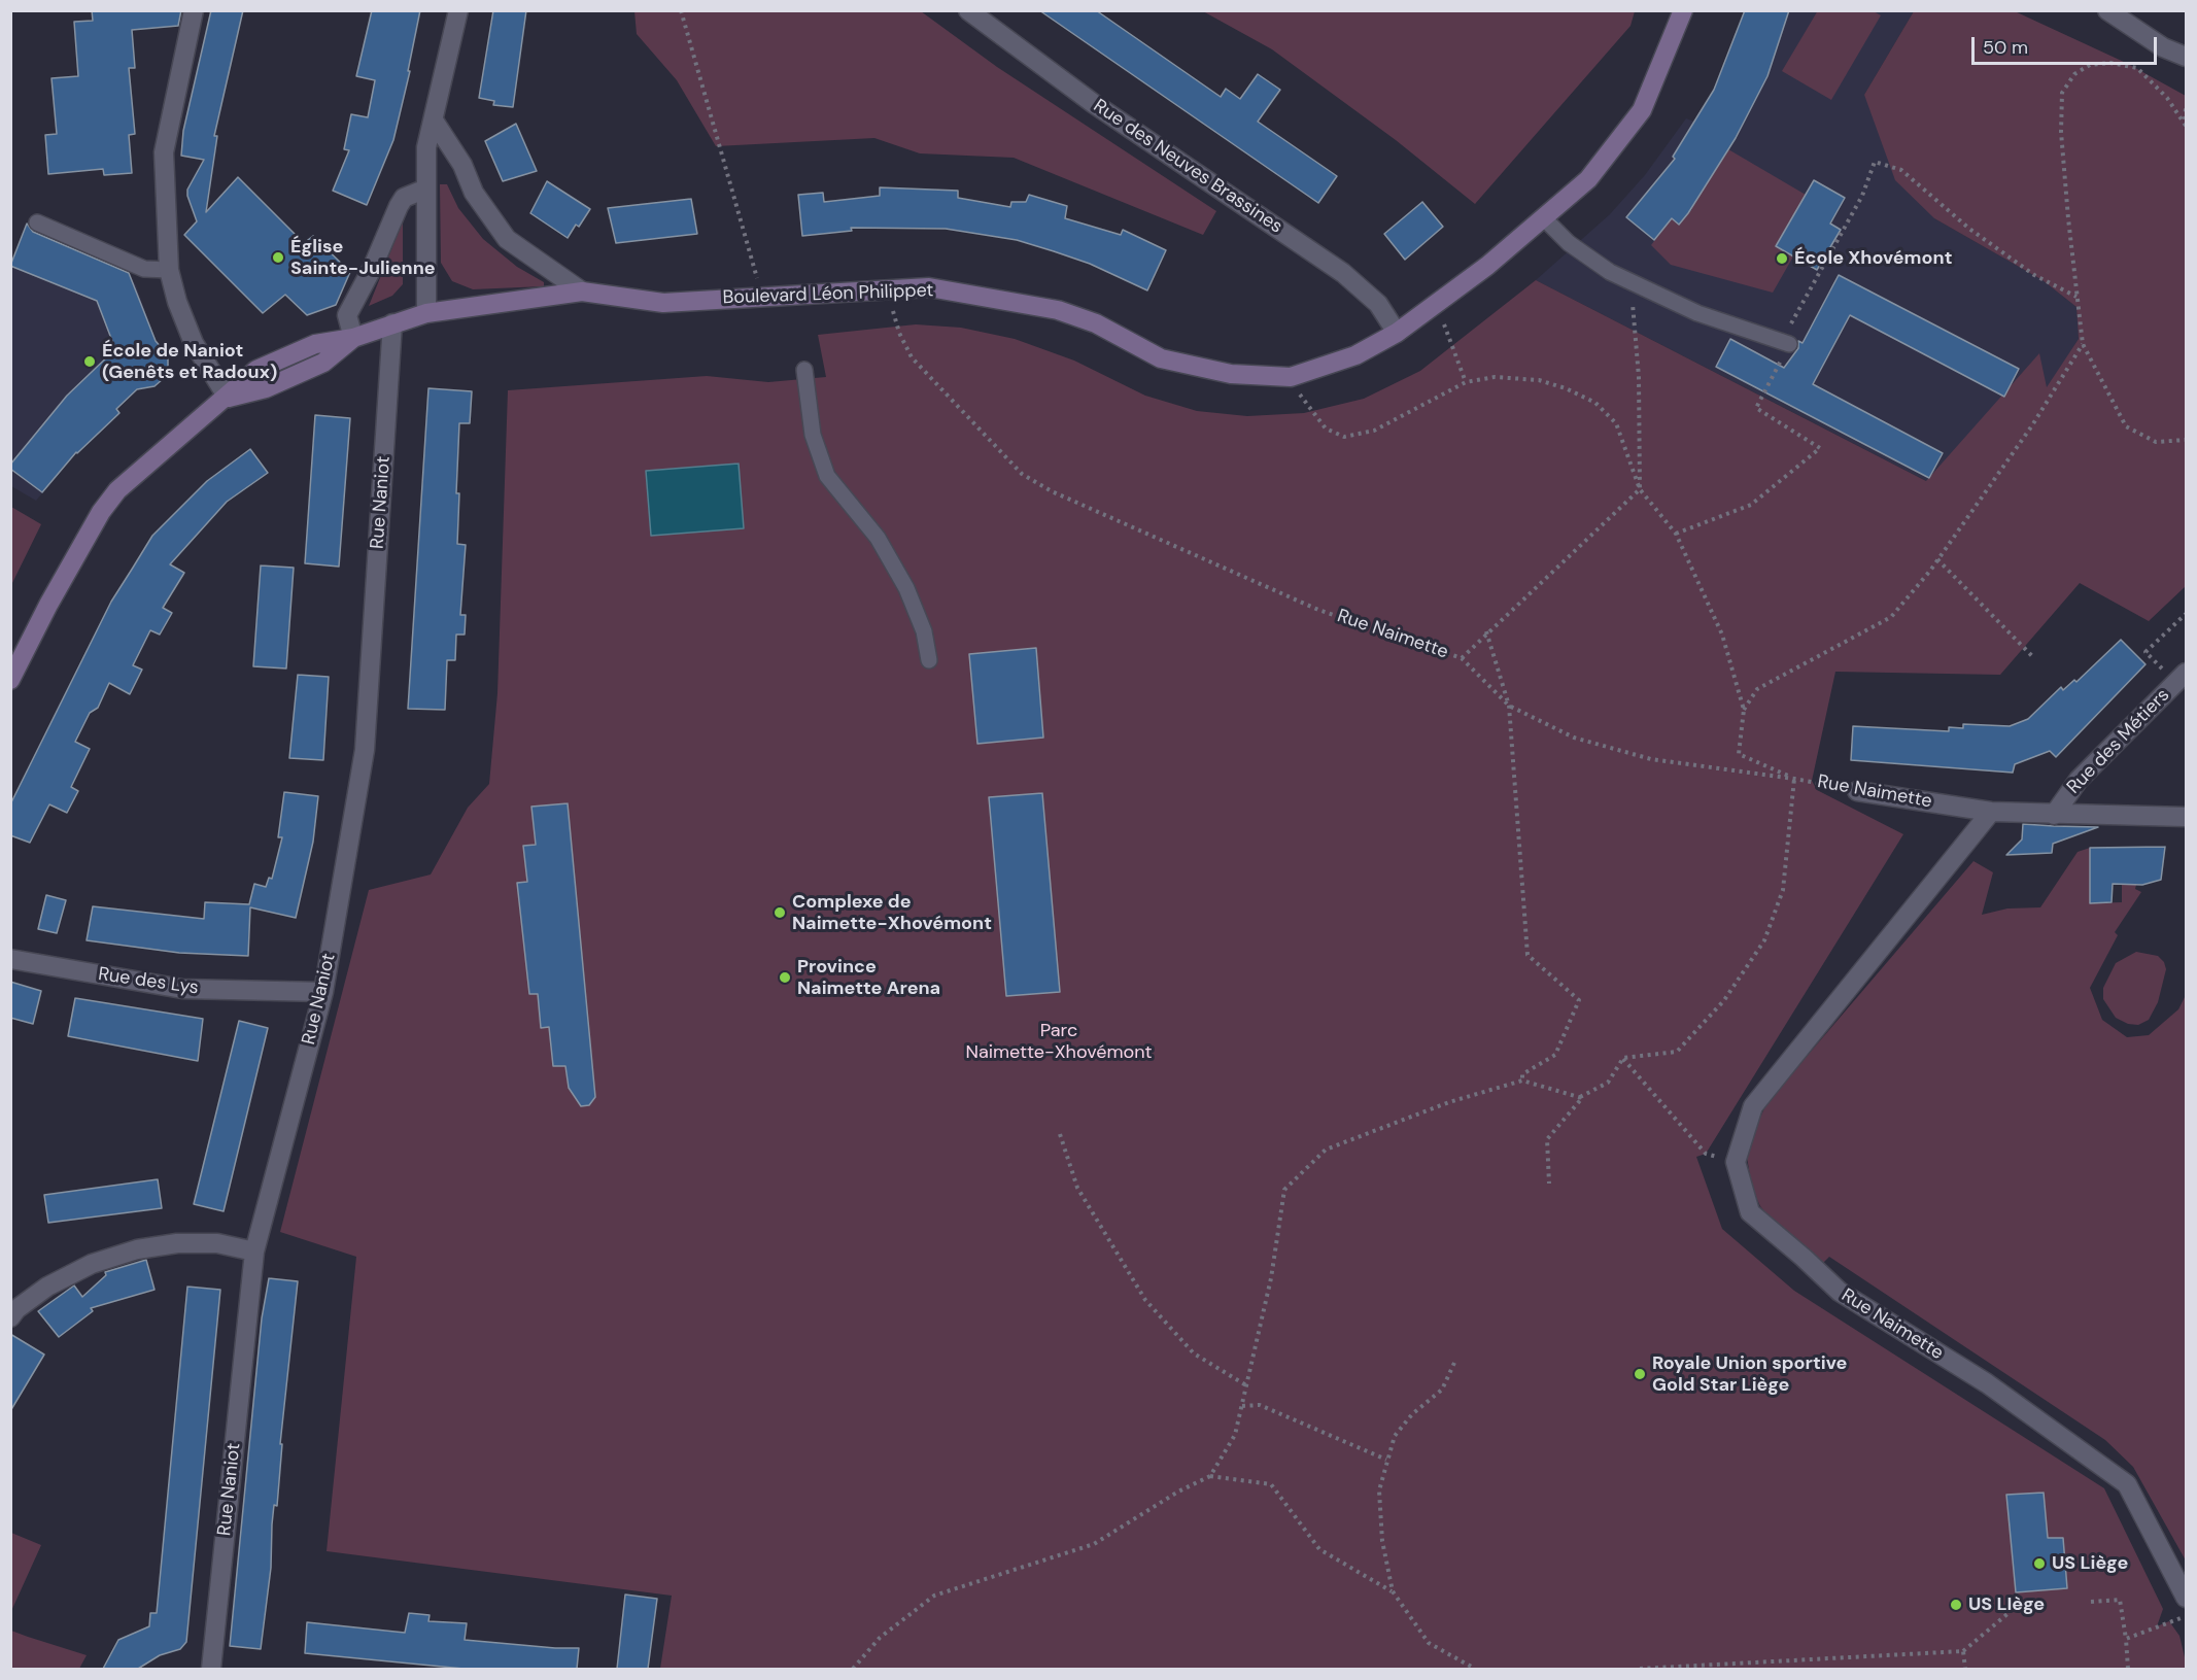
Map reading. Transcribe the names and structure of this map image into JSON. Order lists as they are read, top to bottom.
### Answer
{
  "streets": {
    "street": [
      "Rue des Neuves Brassines",
      "Boulevard Léon Philippet",
      "Rue Naniot",
      "Rue Naimette",
      "Rue des Métiers",
      "Rue des Lys"
    ]
  },
  "crossings": [
    ["Rue des Neuves Brassines", "Boulevard Léon Philippet"],
    ["Boulevard Léon Philippet", "Rue Naniot"],
    ["Boulevard Léon Philippet", "Rue Naimette"],
    ["Rue Naniot", "Rue des Lys"],
    ["Rue Naimette", "Rue des Métiers"]
  ],
  "parks": ["Parc Naimette-Xhovémont"],
  "places": [
    "Église Sainte-Julienne",
    "École Xhovémont",
    "École de Naniot (Genêts et Radoux)",
    "Complexe de Naimette-Xhovémont",
    "Province Naimette Arena",
    "Royale Union sportive Gold Star Liège",
    "US Liège",
    "US LIège"
  ],
  "scale_bar": "50 m"
}
